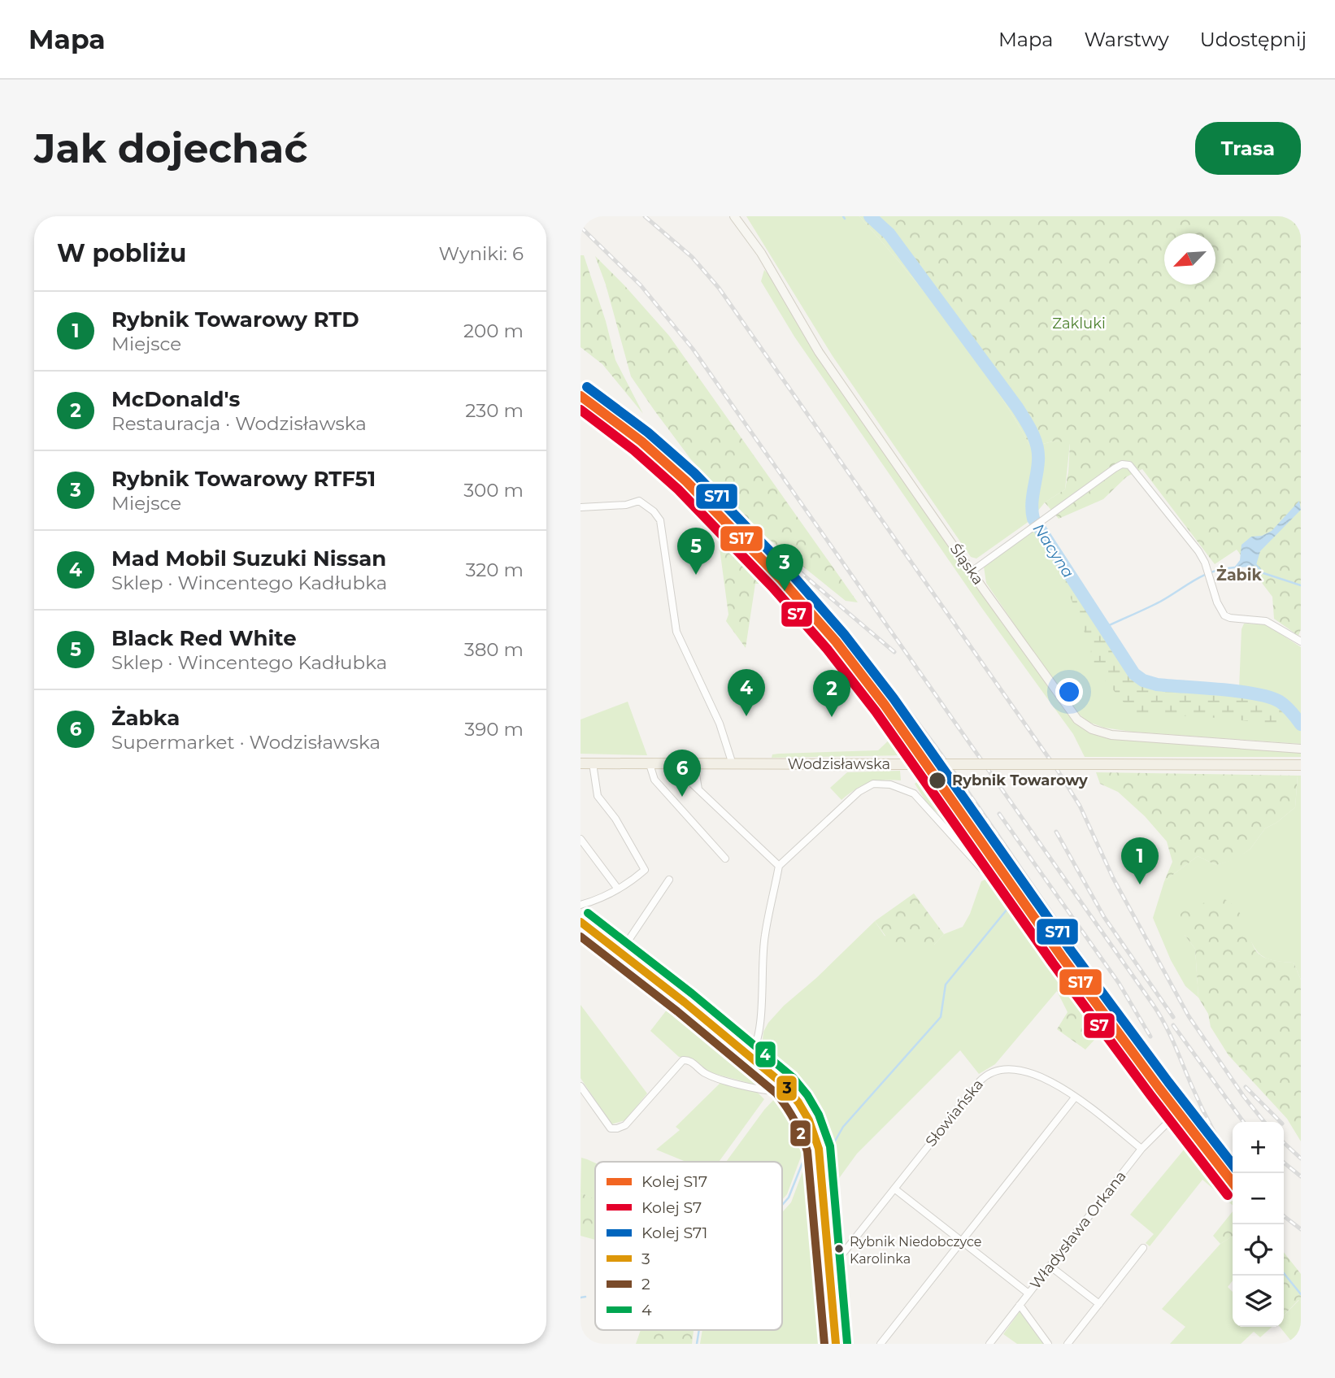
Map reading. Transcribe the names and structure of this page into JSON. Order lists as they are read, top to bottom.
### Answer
{
  "streets": {
    "main road": ["Wodzisławska"],
    "street": ["Śląska", "Słowiańska", "Władysława Orkana"]
  },
  "crossings": [
    ["Słowiańska", "Władysława Orkana"]
  ],
  "districts": ["Żabik"],
  "water": ["Nacyna"],
  "parks": ["Zakluki"],
  "places": ["Rybnik Towarowy", "Rybnik Niedobczyce Karolinka"],
  "lines": [
    "rail line S71",
    "rail line S17",
    "rail line S7",
    "transit line 4",
    "transit line 3",
    "transit line 2"
  ],
  "legend": [
    "Kolej S17",
    "Kolej S7",
    "Kolej S71",
    "3",
    "2",
    "4"
  ],
  "north": "bottom left",
  "page": {
    "header": "Mapa",
    "nav": ["Mapa", "Warstwy", "Udostępnij"],
    "buttons": "Trasa",
    "title": "Jak dojechać",
    "heading": ["W pobliżu", "Wyniki: 6"],
    "list": [
      {
        "mark": "1",
        "name": "Rybnik Towarowy RTD",
        "note": "Miejsce",
        "value": "200 m"
      },
      {
        "mark": "2",
        "name": "McDonald's",
        "note": "Restauracja · Wodzisławska",
        "value": "230 m"
      },
      {
        "mark": "3",
        "name": "Rybnik Towarowy RTF51",
        "note": "Miejsce",
        "value": "300 m"
      },
      {
        "mark": "4",
        "name": "Mad Mobil Suzuki Nissan",
        "note": "Sklep · Wincentego Kadłubka",
        "value": "320 m"
      },
      {
        "mark": "5",
        "name": "Black Red White",
        "note": "Sklep · Wincentego Kadłubka",
        "value": "380 m"
      },
      {
        "mark": "6",
        "name": "Żabka",
        "note": "Supermarket · Wodzisławska",
        "value": "390 m"
      }
    ],
    "pins": [
      "5",
      "3",
      "4",
      "2",
      "6",
      "1"
    ],
    "map_buttons": ["+", "−"]
  }
}
